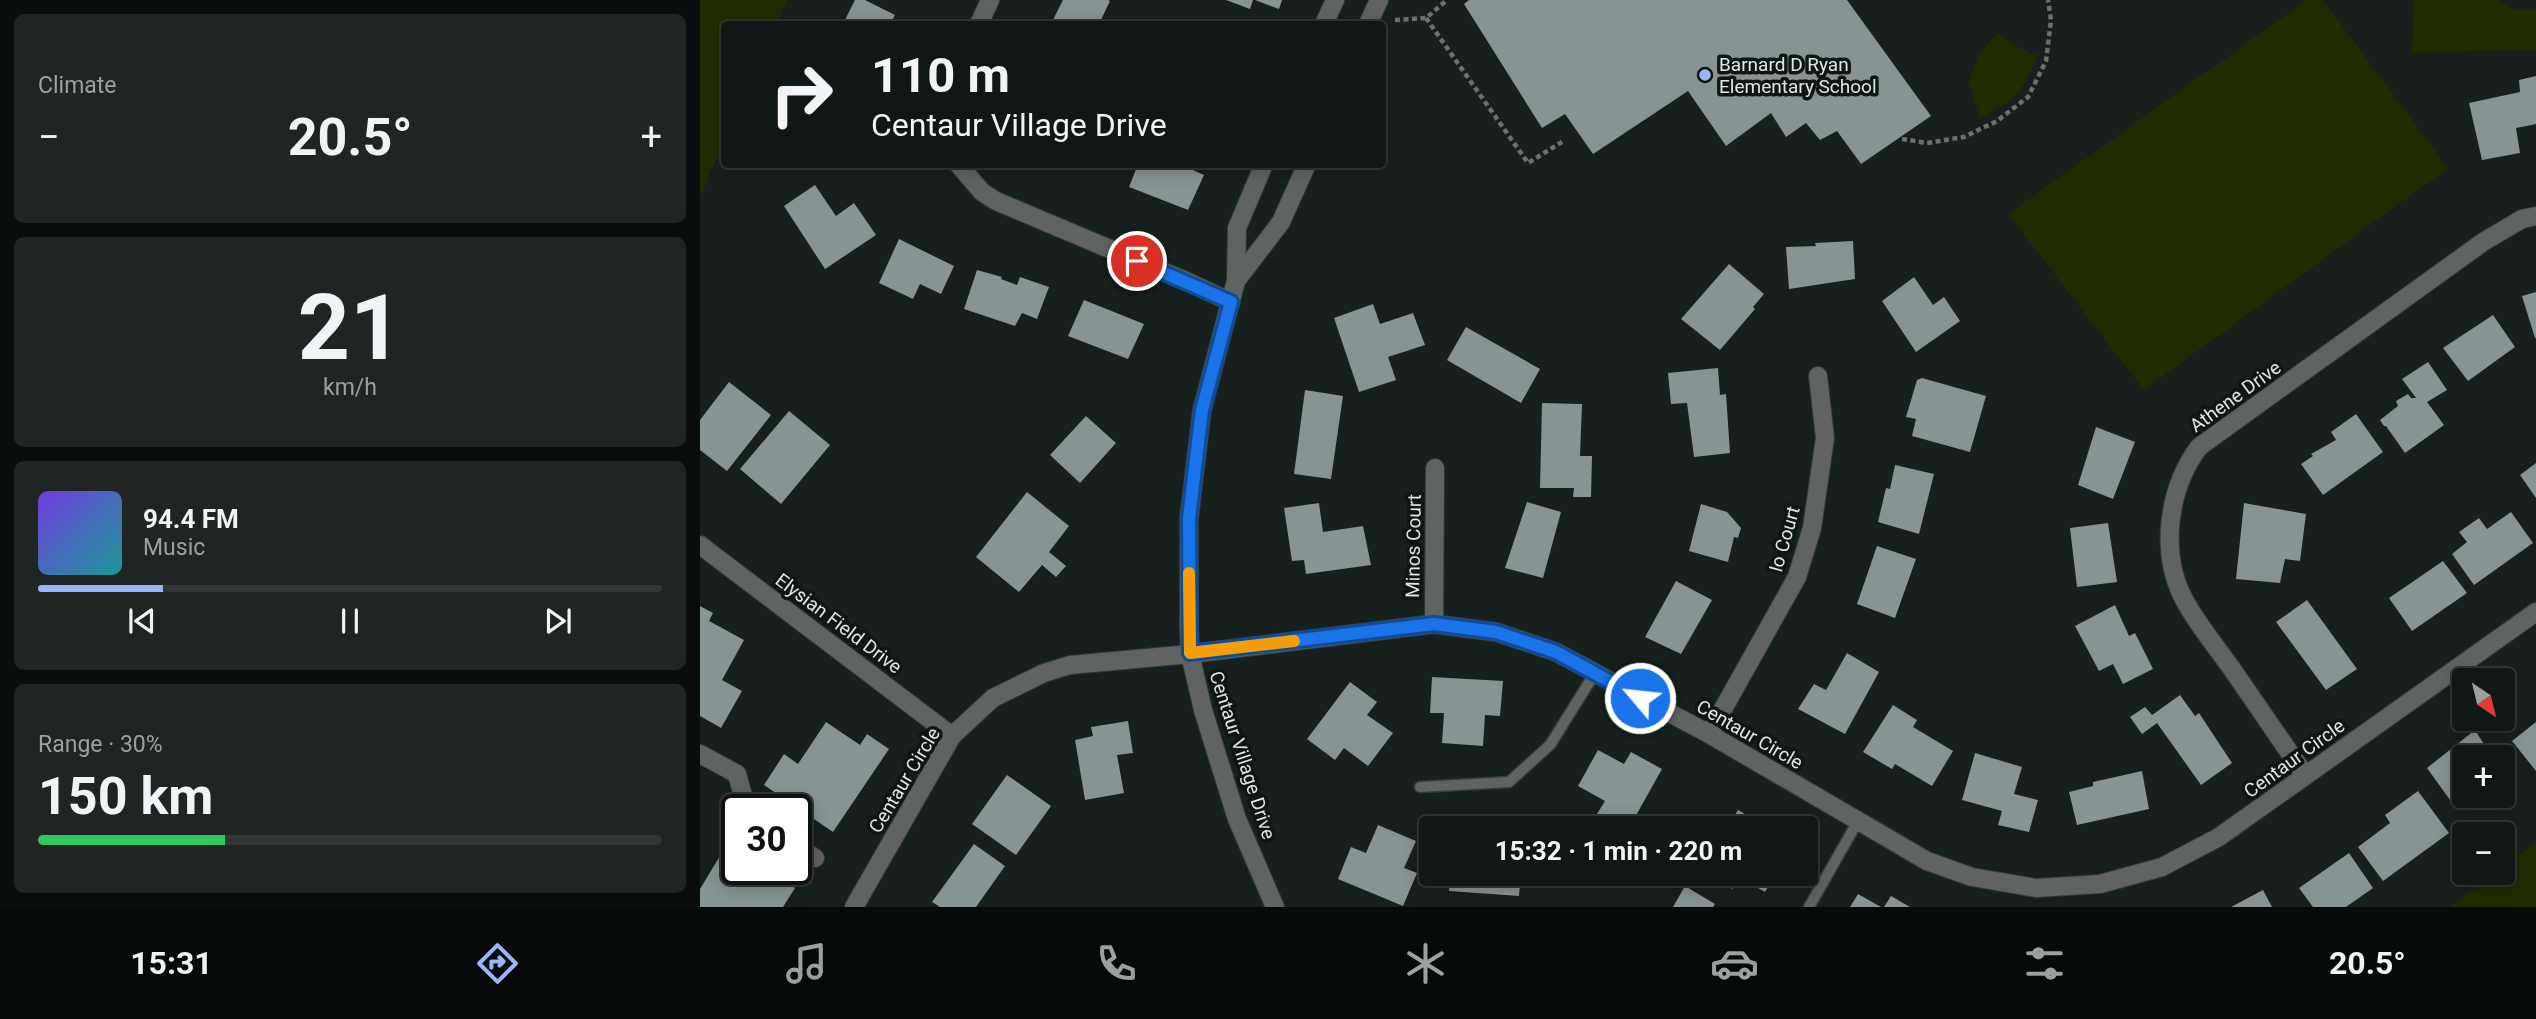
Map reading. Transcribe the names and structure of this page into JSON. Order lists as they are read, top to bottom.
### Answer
{
  "streets": {
    "street": [
      "Athene Drive",
      "Io Court",
      "Minos Court",
      "Elysian Field Drive",
      "Centaur Circle",
      "Centaur Village Drive"
    ]
  },
  "crossings": [
    ["Athene Drive", "Centaur Circle"],
    ["Io Court", "Centaur Circle"],
    ["Minos Court", "Centaur Circle"],
    ["Elysian Field Drive", "Centaur Circle"],
    ["Centaur Circle", "Centaur Village Drive"]
  ],
  "places": ["Barnard D Ryan Elementary School"],
  "north": "bottom right",
  "page": {
    "tile": [
      "Climate",
      ["21", "km/h"],
      ["Range · 30%", "150 km"]
    ],
    "turn": ["110 m", "Centaur Village Drive"],
    "heat": ["−", "20.5°", "+"],
    "song": ["94.4 FM", "Music"],
    "map_buttons": ["+", "−"],
    "limit": "30",
    "trip": "15:32 · 1 min · 220 m",
    "tabs": ["15:31", "20.5°"]
  }
}
